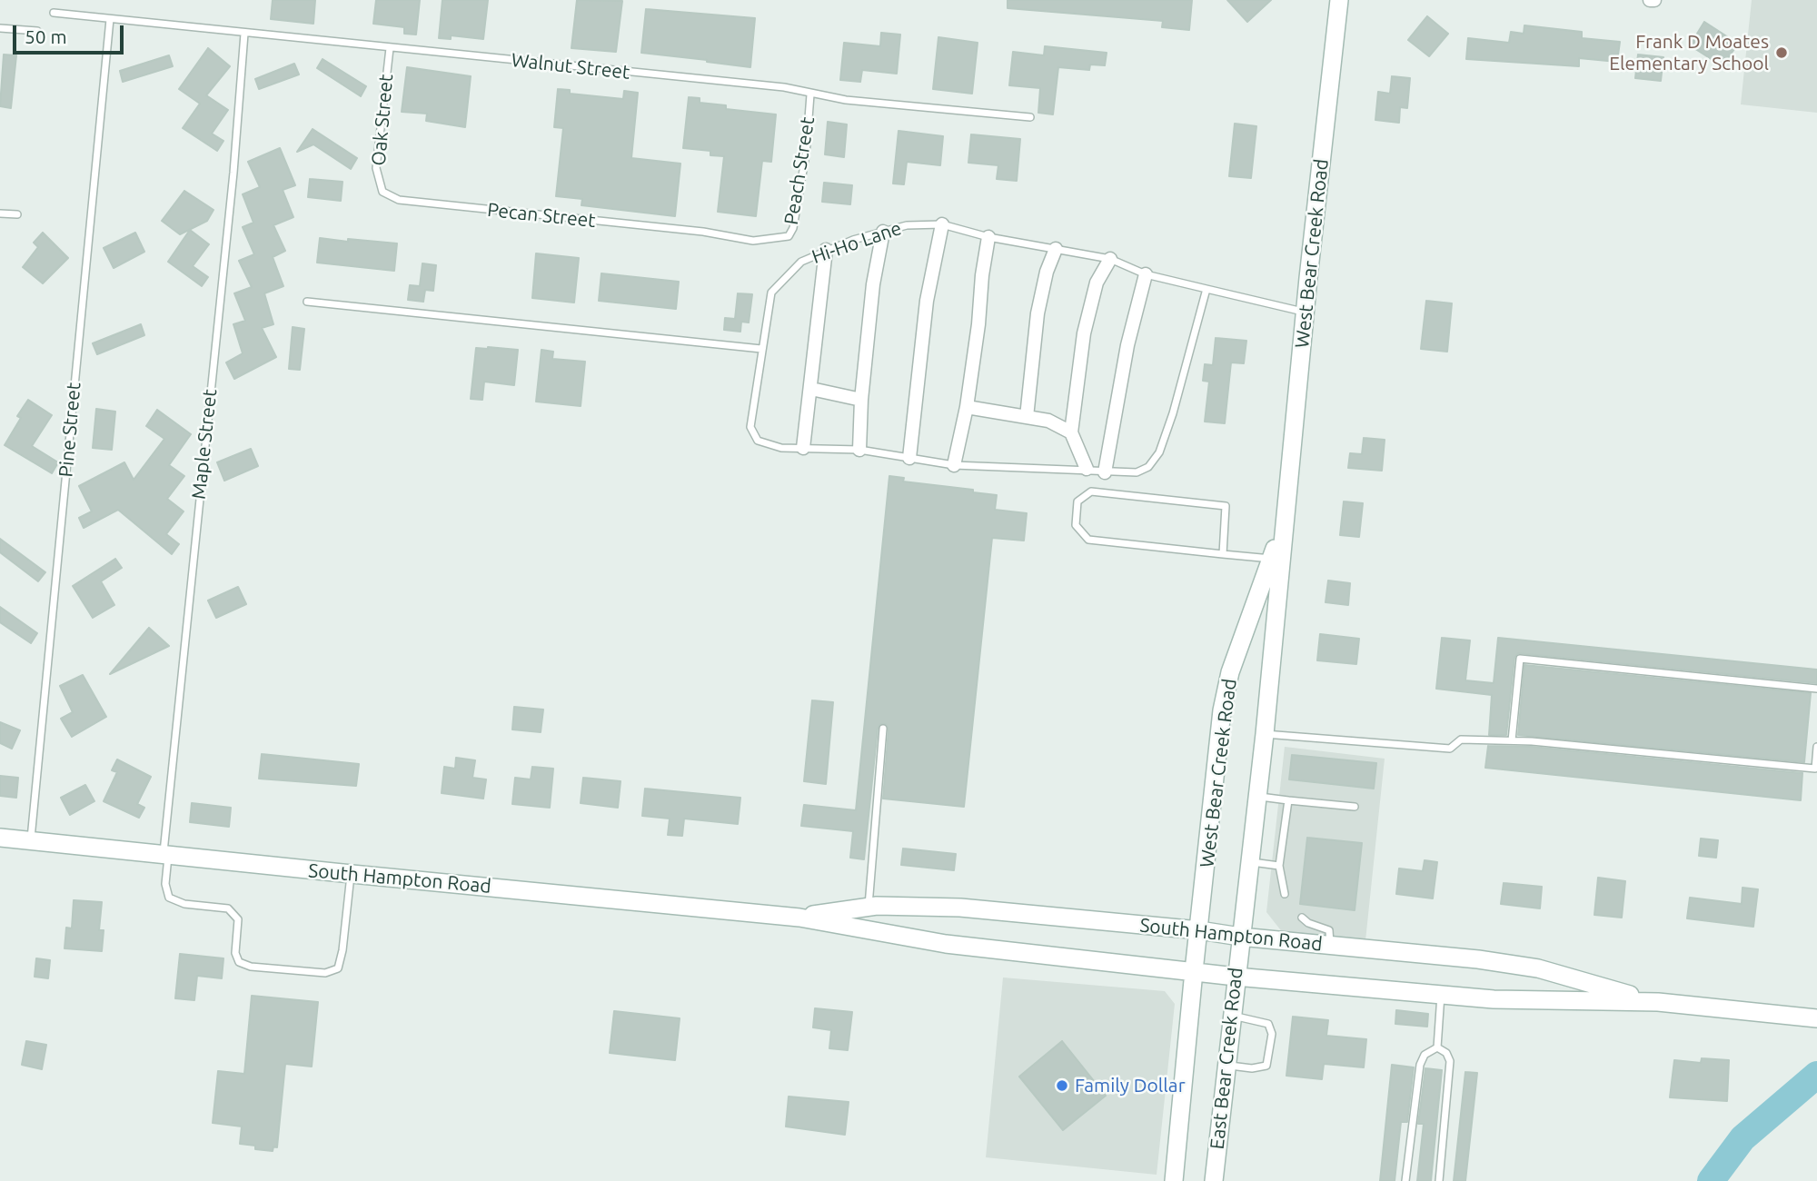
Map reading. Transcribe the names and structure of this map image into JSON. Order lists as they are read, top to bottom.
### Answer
{
  "streets": {
    "main road": ["West Bear Creek Road", "South Hampton Road", "East Bear Creek Road"],
    "lane": [
      "Walnut Street",
      "Oak Street",
      "Peach Street",
      "Pecan Street",
      "Hi-Ho Lane",
      "Pine Street",
      "Maple Street"
    ]
  },
  "crossings": [
    ["Walnut Street", "Oak Street"],
    ["Walnut Street", "Peach Street"],
    ["Walnut Street", "Pine Street"],
    ["Walnut Street", "Maple Street"],
    ["Oak Street", "Pecan Street"],
    ["Peach Street", "Pecan Street"],
    ["Hi-Ho Lane", "West Bear Creek Road"],
    ["West Bear Creek Road", "South Hampton Road"],
    ["West Bear Creek Road", "East Bear Creek Road"],
    ["Pine Street", "South Hampton Road"],
    ["Maple Street", "South Hampton Road"],
    ["South Hampton Road", "East Bear Creek Road"]
  ],
  "places": ["Frank D Moates Elementary School", "Family Dollar"],
  "scale_bar": "50 m"
}
